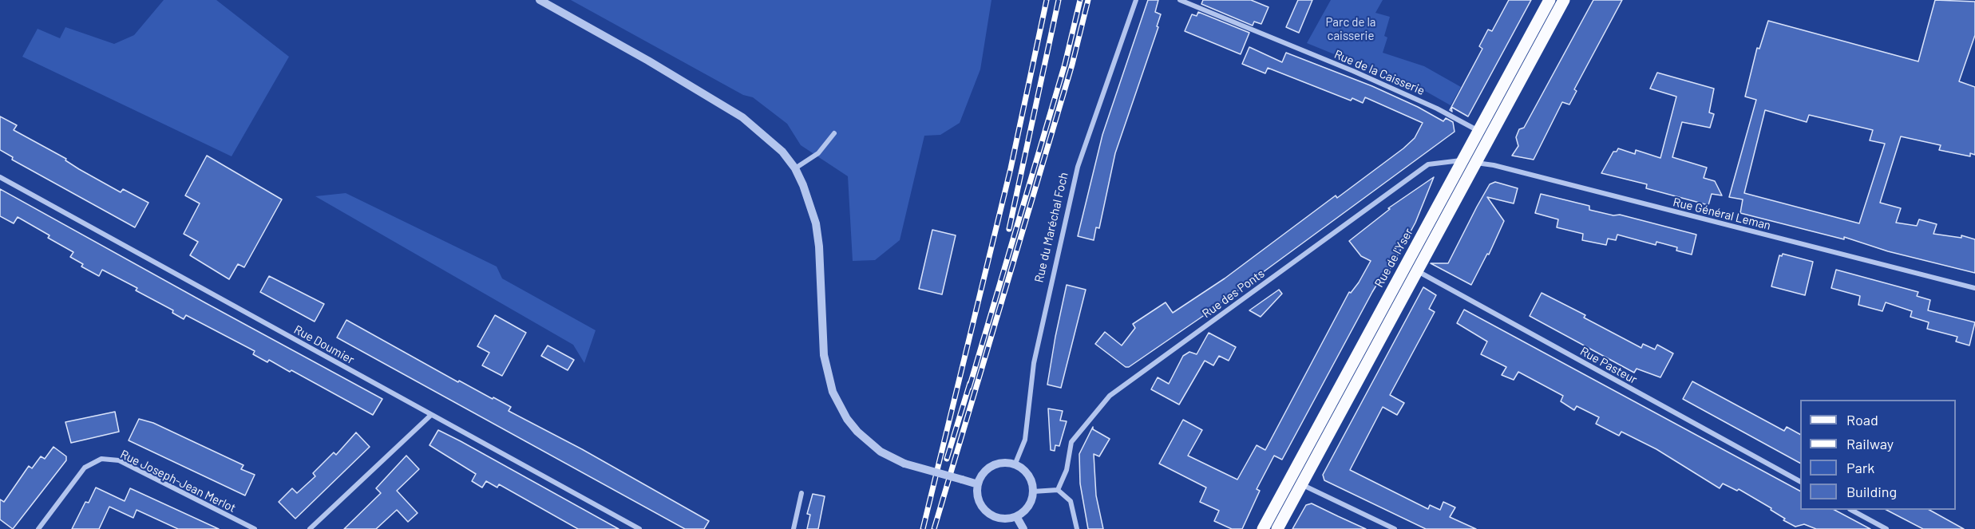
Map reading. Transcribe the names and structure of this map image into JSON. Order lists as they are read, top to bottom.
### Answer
{
  "streets": {
    "street": [
      "Rue de la Caisserie",
      "Rue Général Leman",
      "Rue du Maréchal Foch",
      "Rue des Ponts",
      "Rue Doumier",
      "Rue Pasteur",
      "Rue Joseph-Jean Merlot"
    ]
  },
  "crossings": [
    ["Rue Général Leman", "Rue des Ponts"]
  ],
  "parks": ["Parc de la caisserie"],
  "legend": [
    "Road",
    "Railway",
    "Park",
    "Building"
  ]
}
